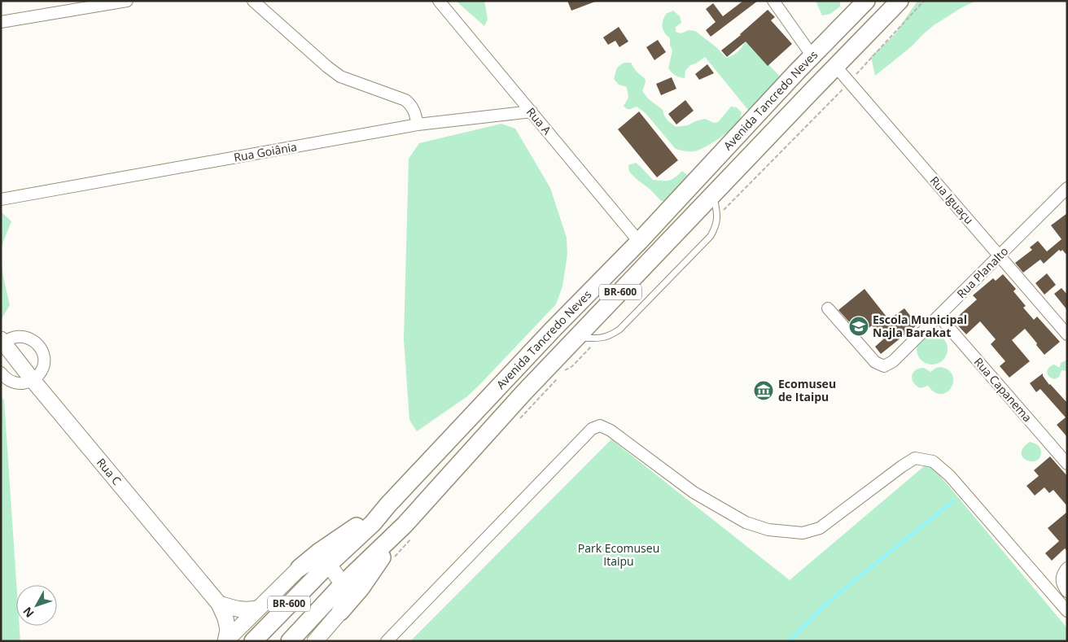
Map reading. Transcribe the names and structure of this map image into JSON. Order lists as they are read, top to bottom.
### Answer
{
  "streets": {
    "main road": ["Avenida Tancredo Neves", "BR-600"],
    "street": [
      "Rua A",
      "Rua Goiânia",
      "Rua Iguaçu",
      "Rua Planalto",
      "Rua Capanema",
      "Rua C"
    ]
  },
  "crossings": [
    ["Avenida Tancredo Neves", "Rua A"],
    ["Avenida Tancredo Neves", "Rua Iguaçu"],
    ["Rua A", "Rua Goiânia"],
    ["Rua Iguaçu", "Rua Planalto"],
    ["Rua Planalto", "Rua Capanema"]
  ],
  "parks": ["Park Ecomuseu Itaipu"],
  "places": {
    "school or university": ["Escola Municipal Najla Barakat"],
    "museum": ["Ecomuseu de Itaipu"]
  },
  "north": "bottom left"
}
